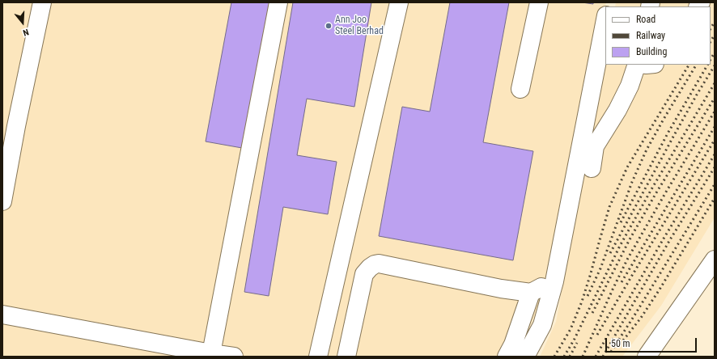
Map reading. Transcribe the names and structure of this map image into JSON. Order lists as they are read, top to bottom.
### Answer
{
  "places": ["Ann Joo Steel Berhad"],
  "legend": ["Road", "Railway", "Building"],
  "scale_bar": "50 m",
  "north": "bottom"
}
